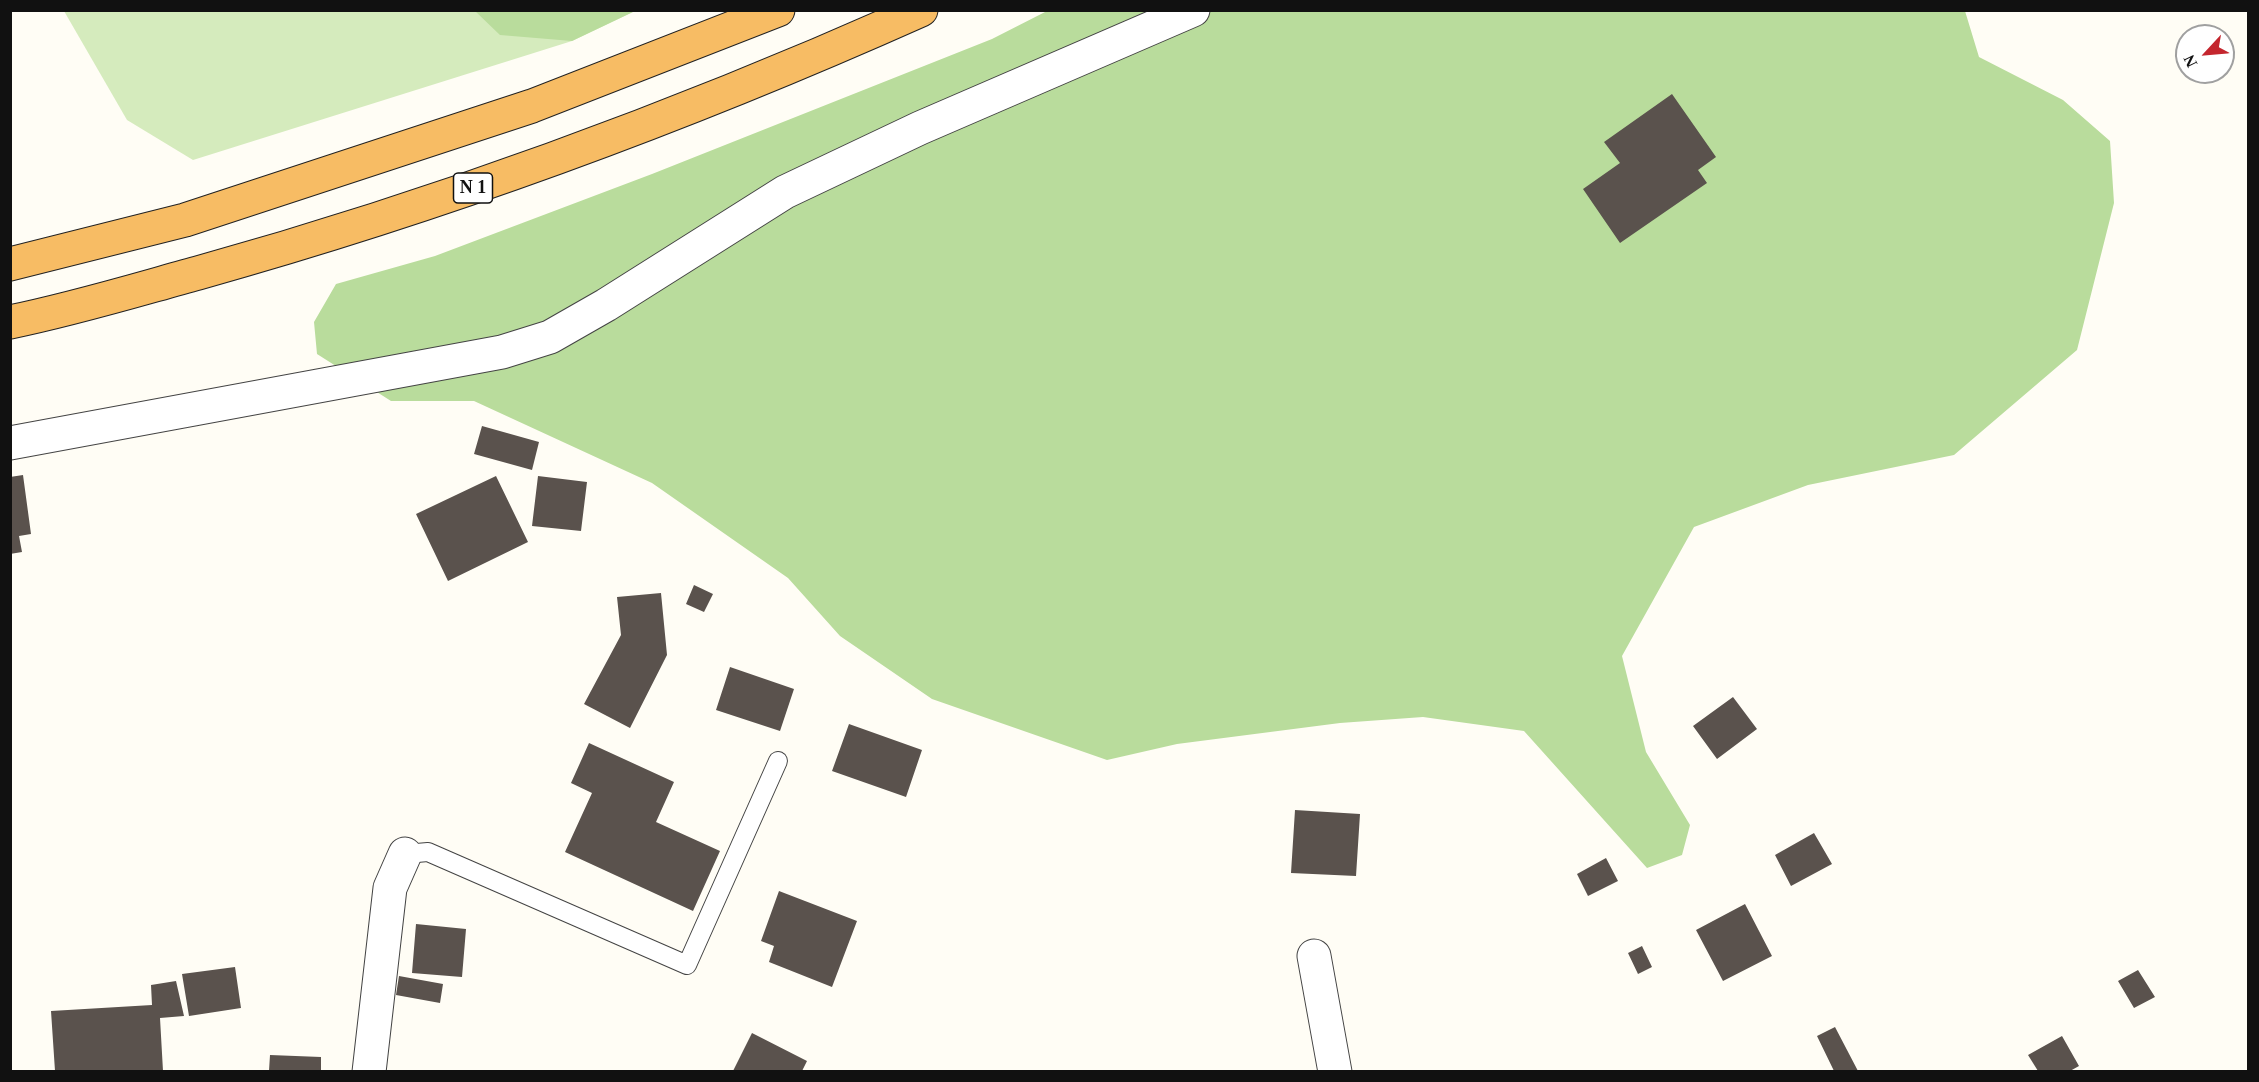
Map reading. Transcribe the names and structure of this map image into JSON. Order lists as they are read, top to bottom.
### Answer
{
  "streets": {
    "highway": ["N 1"]
  },
  "north": "bottom left"
}
